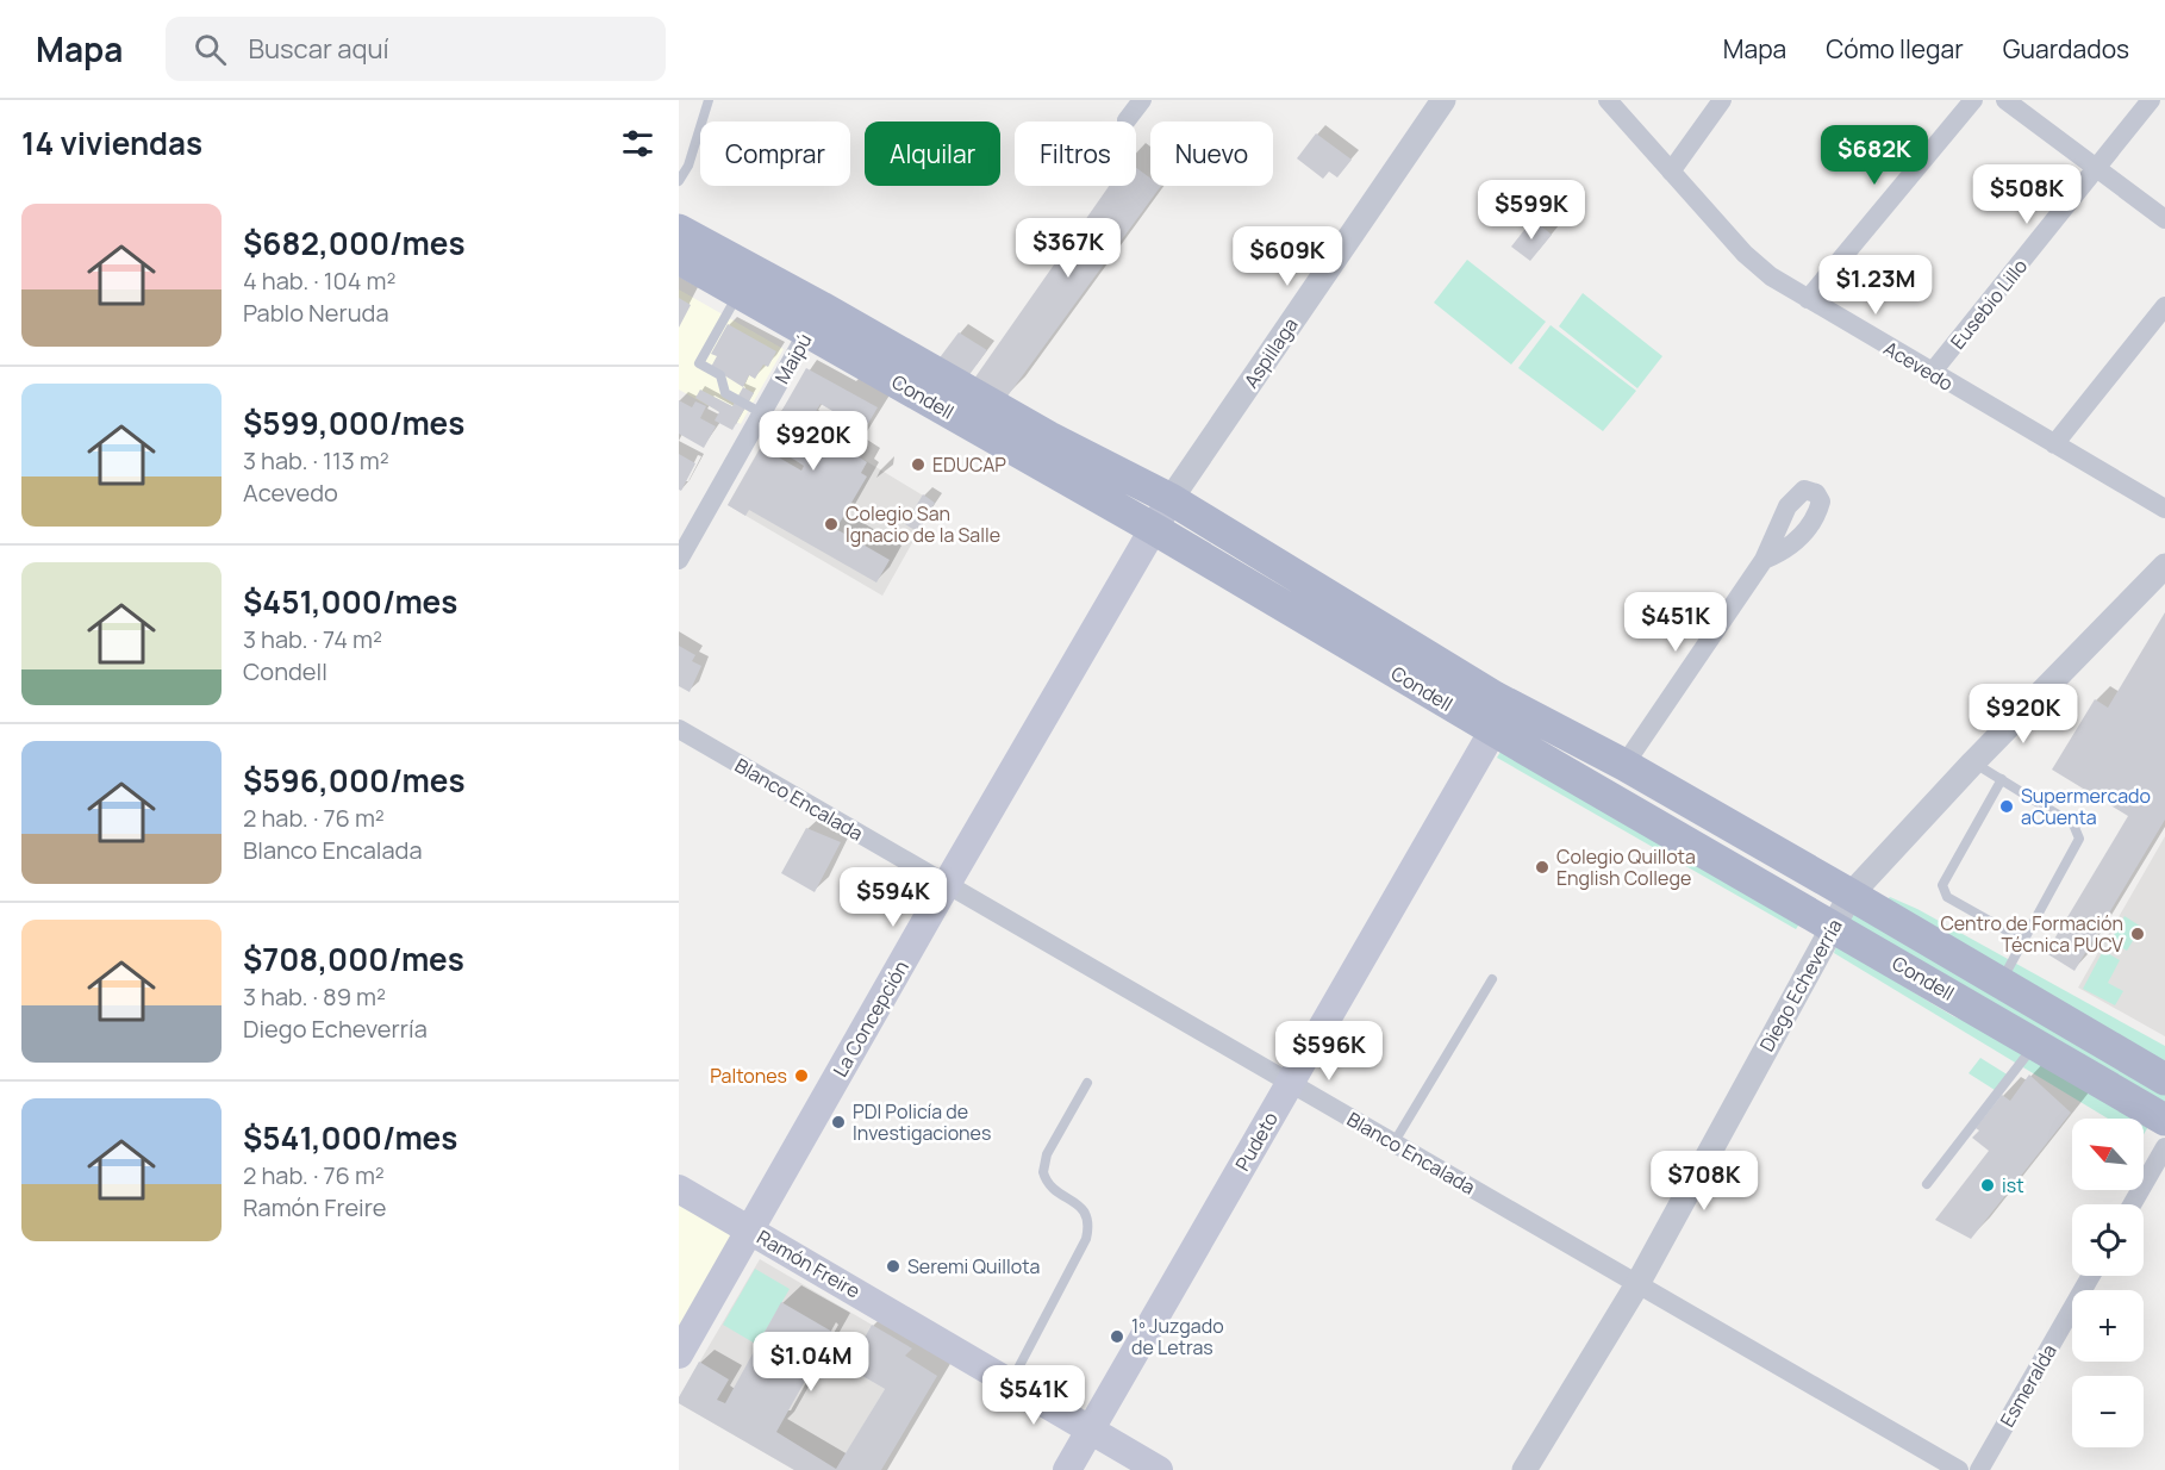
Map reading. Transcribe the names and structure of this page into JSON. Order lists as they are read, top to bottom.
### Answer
{
  "streets": {
    "main road": [
      "Condell",
      "La Concepción",
      "Pudeto",
      "Ramón Freire"
    ],
    "street": [
      "Eusebio Lillo",
      "Aspillaga",
      "Maipú",
      "Acevedo",
      "Blanco Encalada",
      "Diego Echeverría",
      "Esmeralda"
    ]
  },
  "crossings": [
    ["Eusebio Lillo", "Acevedo"],
    ["Aspillaga", "Condell"],
    ["Aspillaga", "La Concepción"],
    ["Maipú", "Condell"],
    ["Condell", "Diego Echeverría"],
    ["Condell", "La Concepción"],
    ["Condell", "Pudeto"],
    ["Blanco Encalada", "Diego Echeverría"],
    ["Blanco Encalada", "La Concepción"],
    ["Blanco Encalada", "Pudeto"],
    ["La Concepción", "Ramón Freire"],
    ["Pudeto", "Ramón Freire"]
  ],
  "places": [
    "EDUCAP",
    "Colegio San Ignacio de la Salle",
    "Supermercado aCuenta",
    "Colegio Quillota English College",
    "Centro de Formación Técnica PUCV",
    "Paltones",
    "PDI Policía de Investigaciones",
    "ist",
    "Seremi Quillota",
    "1º Juzgado de Letras"
  ],
  "north": "top left",
  "page": {
    "header": "Mapa",
    "search": "Buscar aquí",
    "nav": ["Mapa", "Cómo llegar", "Guardados"],
    "heading": "14 viviendas",
    "chip": [
      "Comprar",
      "Alquilar",
      "Filtros",
      "Nuevo"
    ],
    "price": [
      "$682K",
      "$508K",
      "$599K",
      "$367K",
      "$609K",
      "$1.23M",
      "$920K",
      "$451K",
      "$920K",
      "$594K",
      "$596K",
      "$708K",
      "$1.04M",
      "$541K"
    ],
    "list": [
      {
        "name": "$682,000/mes",
        "note": "4 hab. · 104 m² · Pablo Neruda"
      },
      {
        "name": "$599,000/mes",
        "note": "3 hab. · 113 m² · Acevedo"
      },
      {
        "name": "$451,000/mes",
        "note": "3 hab. · 74 m² · Condell"
      },
      {
        "name": "$596,000/mes",
        "note": "2 hab. · 76 m² · Blanco Encalada"
      },
      {
        "name": "$708,000/mes",
        "note": "3 hab. · 89 m² · Diego Echeverría"
      },
      {
        "name": "$541,000/mes",
        "note": "2 hab. · 76 m² · Ramón Freire"
      }
    ],
    "map_buttons": ["+", "−"]
  }
}
